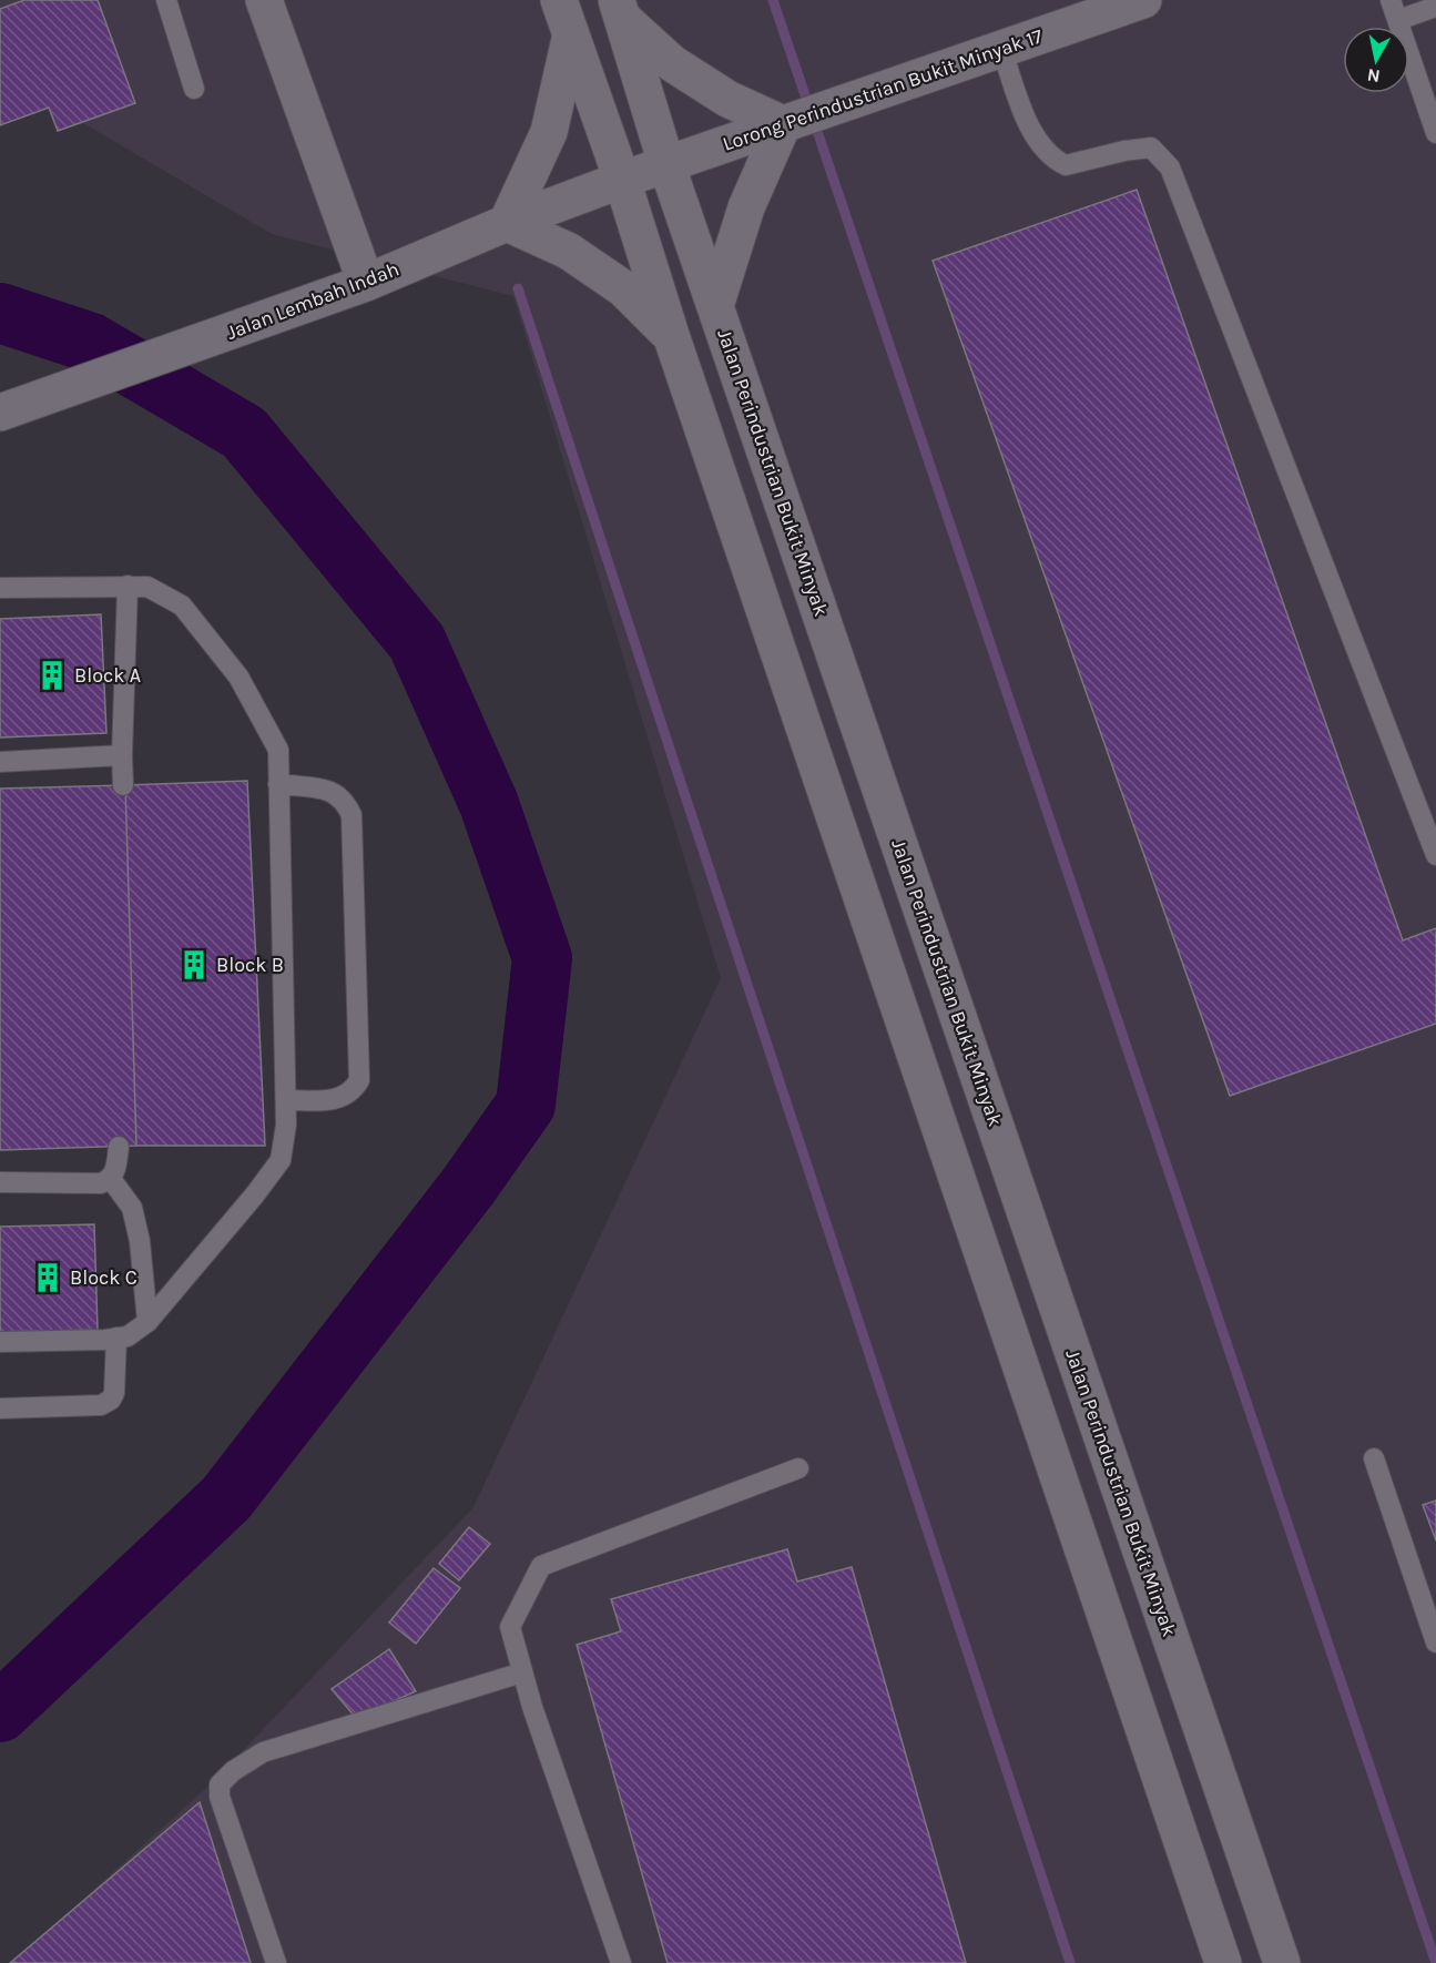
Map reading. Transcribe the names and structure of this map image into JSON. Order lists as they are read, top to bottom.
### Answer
{
  "streets": {
    "main road": ["Lorong Perindustrian Bukit Minyak 17", "Jalan Lembah Indah", "Jalan Perindustrian Bukit Minyak"]
  },
  "crossings": [
    ["Lorong Perindustrian Bukit Minyak 17", "Jalan Lembah Indah"],
    ["Lorong Perindustrian Bukit Minyak 17", "Jalan Perindustrian Bukit Minyak"]
  ],
  "places": {
    "building": ["Block A", "Block B", "Block C"]
  },
  "north": "bottom"
}
